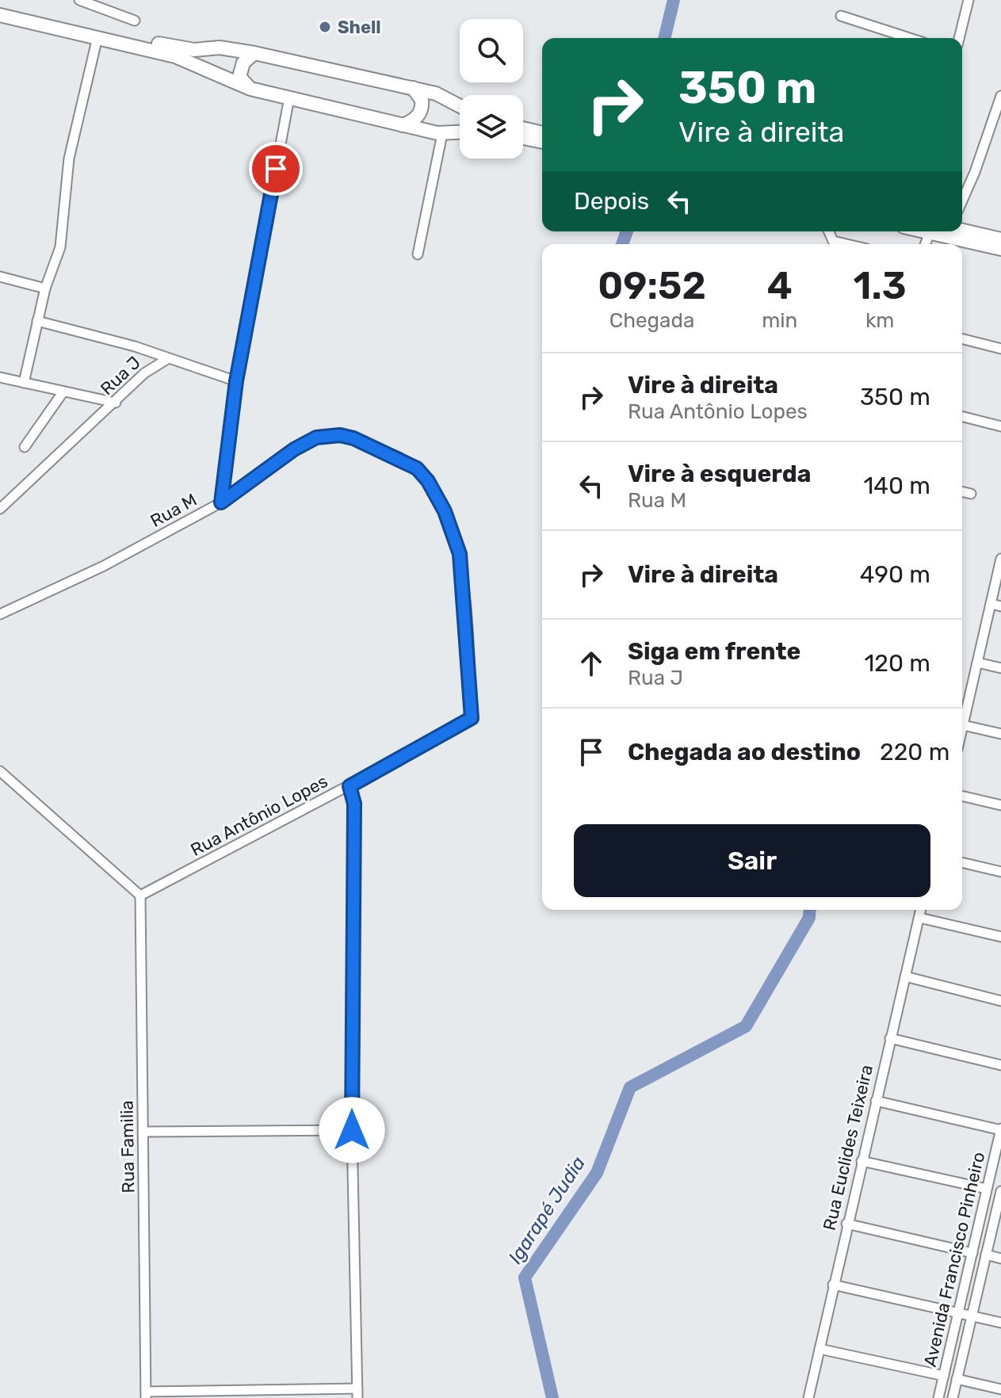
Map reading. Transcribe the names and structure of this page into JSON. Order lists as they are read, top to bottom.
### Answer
{
  "streets": {
    "street": [
      "Rua J",
      "Rua M",
      "Rua Antônio Lopes",
      "Rua Familia",
      "Rua Euclides Teixeira",
      "Avenida Francisco Pinheiro"
    ]
  },
  "crossings": [
    ["Rua M", "Rua Antônio Lopes"],
    ["Rua Antônio Lopes", "Rua Familia"]
  ],
  "water": ["Igarapé Judia"],
  "places": ["Shell"],
  "page": {
    "turn": ["350 m", "Vire à direita"],
    "then": "Depois",
    "eta": [
      "09:52",
      "Chegada",
      "4",
      "min",
      "1.3",
      "km"
    ],
    "list": [
      {
        "name": "Vire à direita",
        "note": "Rua Antônio Lopes",
        "value": "350 m"
      },
      {
        "name": "Vire à esquerda",
        "note": "Rua M",
        "value": "140 m"
      },
      {
        "name": "Vire à direita",
        "value": "490 m"
      },
      {
        "name": "Siga em frente",
        "note": "Rua J",
        "value": "120 m"
      },
      {
        "name": "Chegada ao destino",
        "value": "220 m"
      }
    ],
    "buttons": "Sair"
  }
}
